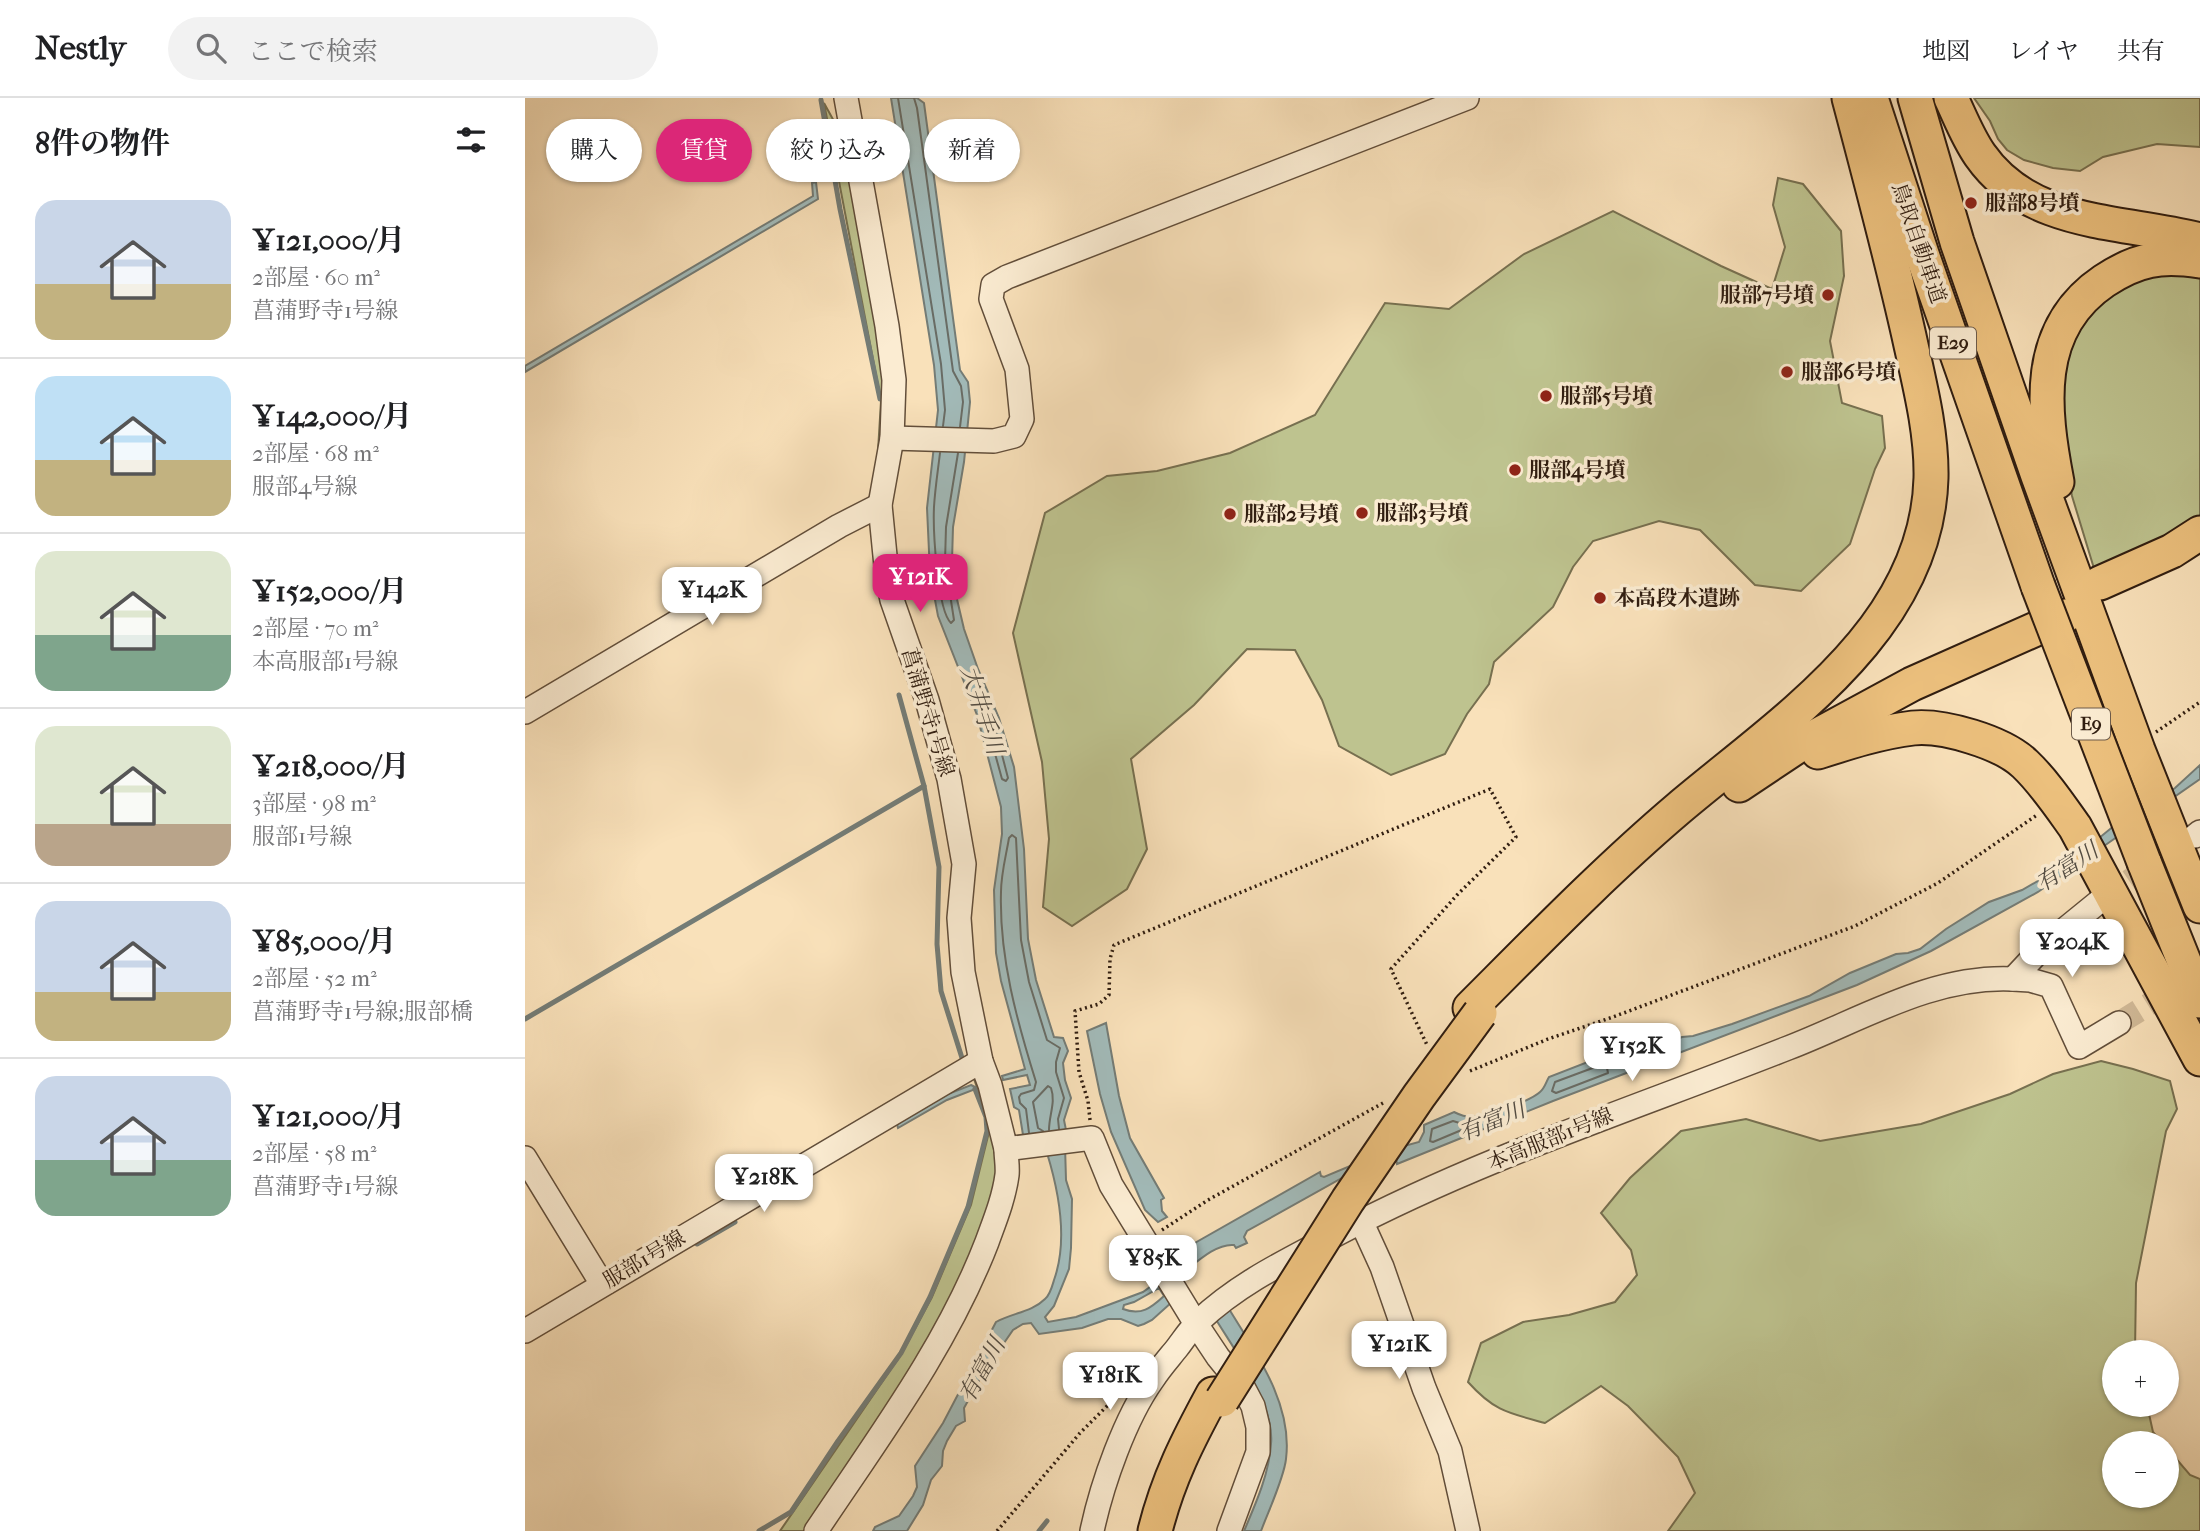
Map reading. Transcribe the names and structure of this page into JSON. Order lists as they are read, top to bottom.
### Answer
{
  "streets": {
    "highway": ["鳥取自動車道", "E29", "E9"],
    "street": ["菖蒲野寺1号線", "本高服部1号線", "服部1号線"]
  },
  "crossings": [
    ["鳥取自動車道", "E9"],
    ["菖蒲野寺1号線", "服部1号線"]
  ],
  "water": ["大井手川", "有富川"],
  "places": [
    "服部8号墳",
    "服部7号墳",
    "服部6号墳",
    "服部5号墳",
    "服部4号墳",
    "服部3号墳",
    "服部2号墳",
    "本高段木遺跡"
  ],
  "page": {
    "header": "Nestly",
    "search": "ここで検索",
    "nav": ["地図", "レイヤ", "共有"],
    "heading": "8件の物件",
    "chip": [
      "購入",
      "賃貸",
      "絞り込み",
      "新着"
    ],
    "list": [
      {
        "name": "¥121,000/月",
        "note": "2部屋 · 60 m² · 菖蒲野寺1号線"
      },
      {
        "name": "¥142,000/月",
        "note": "2部屋 · 68 m² · 服部4号線"
      },
      {
        "name": "¥152,000/月",
        "note": "2部屋 · 70 m² · 本高服部1号線"
      },
      {
        "name": "¥218,000/月",
        "note": "3部屋 · 98 m² · 服部1号線"
      },
      {
        "name": "¥85,000/月",
        "note": "2部屋 · 52 m² · 菖蒲野寺1号線;服部橋"
      },
      {
        "name": "¥121,000/月",
        "note": "2部屋 · 58 m² · 菖蒲野寺1号線"
      }
    ],
    "price": [
      "¥121K",
      "¥142K",
      "¥204K",
      "¥152K",
      "¥218K",
      "¥85K",
      "¥121K",
      "¥181K"
    ],
    "map_buttons": ["+", "−"]
  }
}
